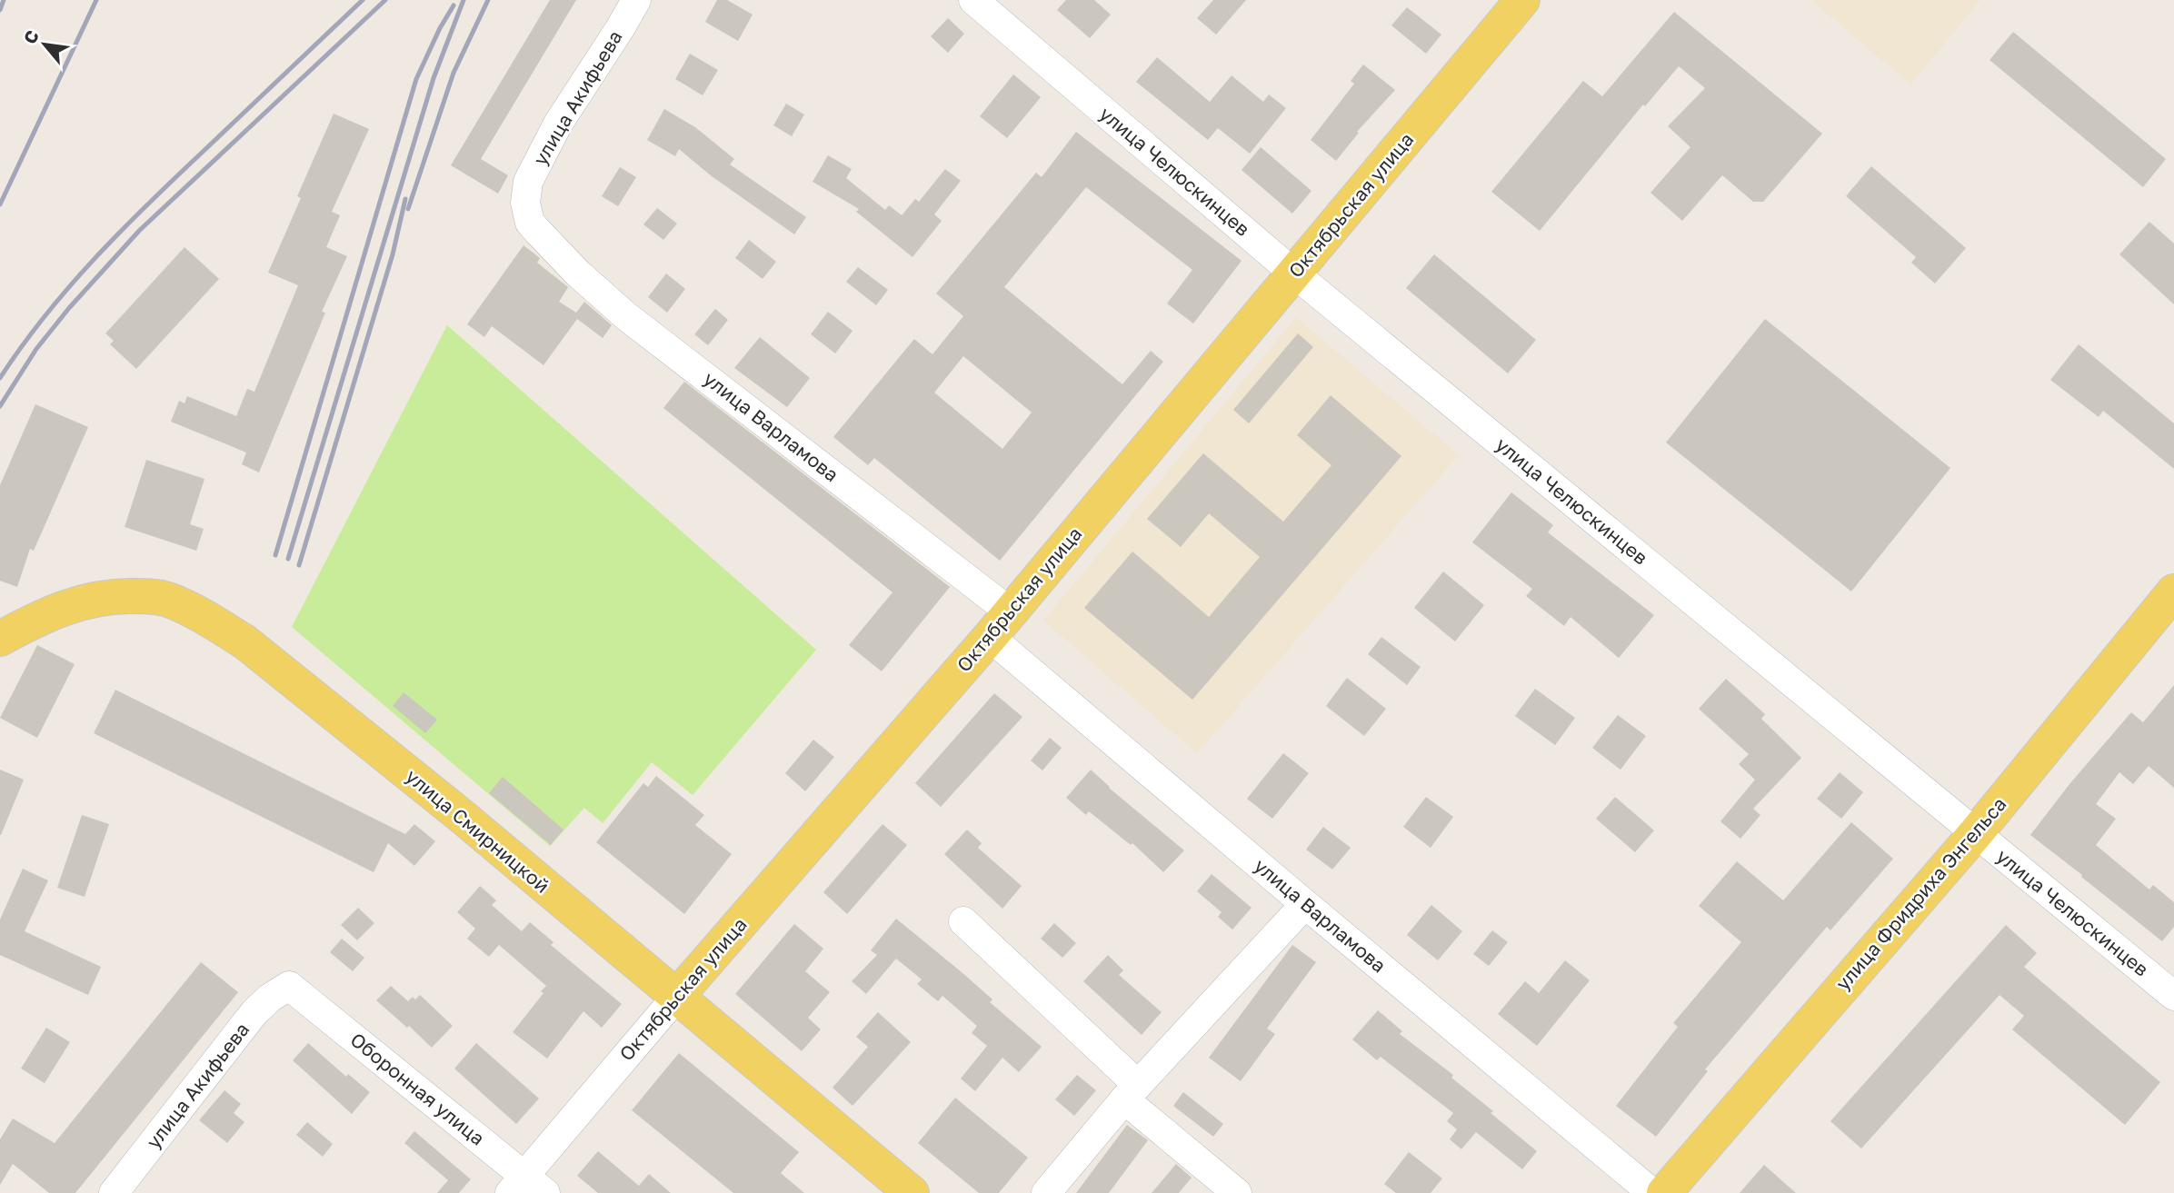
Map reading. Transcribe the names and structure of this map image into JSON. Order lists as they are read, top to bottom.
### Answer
{
  "streets": {
    "main road": ["Октябрьская улица", "улица Смирницкой", "улица Фридриха Энгельса"],
    "street": [
      "улица Акифьева",
      "улица Челюскинцев",
      "улица Варламова",
      "Оборонная улица"
    ]
  },
  "crossings": [
    ["улица Акифьева", "улица Варламова"],
    ["улица Акифьева", "Оборонная улица"],
    ["улица Челюскинцев", "Октябрьская улица"],
    ["улица Челюскинцев", "улица Фридриха Энгельса"],
    ["Октябрьская улица", "улица Варламова"],
    ["Октябрьская улица", "улица Смирницкой"],
    ["Октябрьская улица", "Оборонная улица"]
  ],
  "north": "top left"
}
